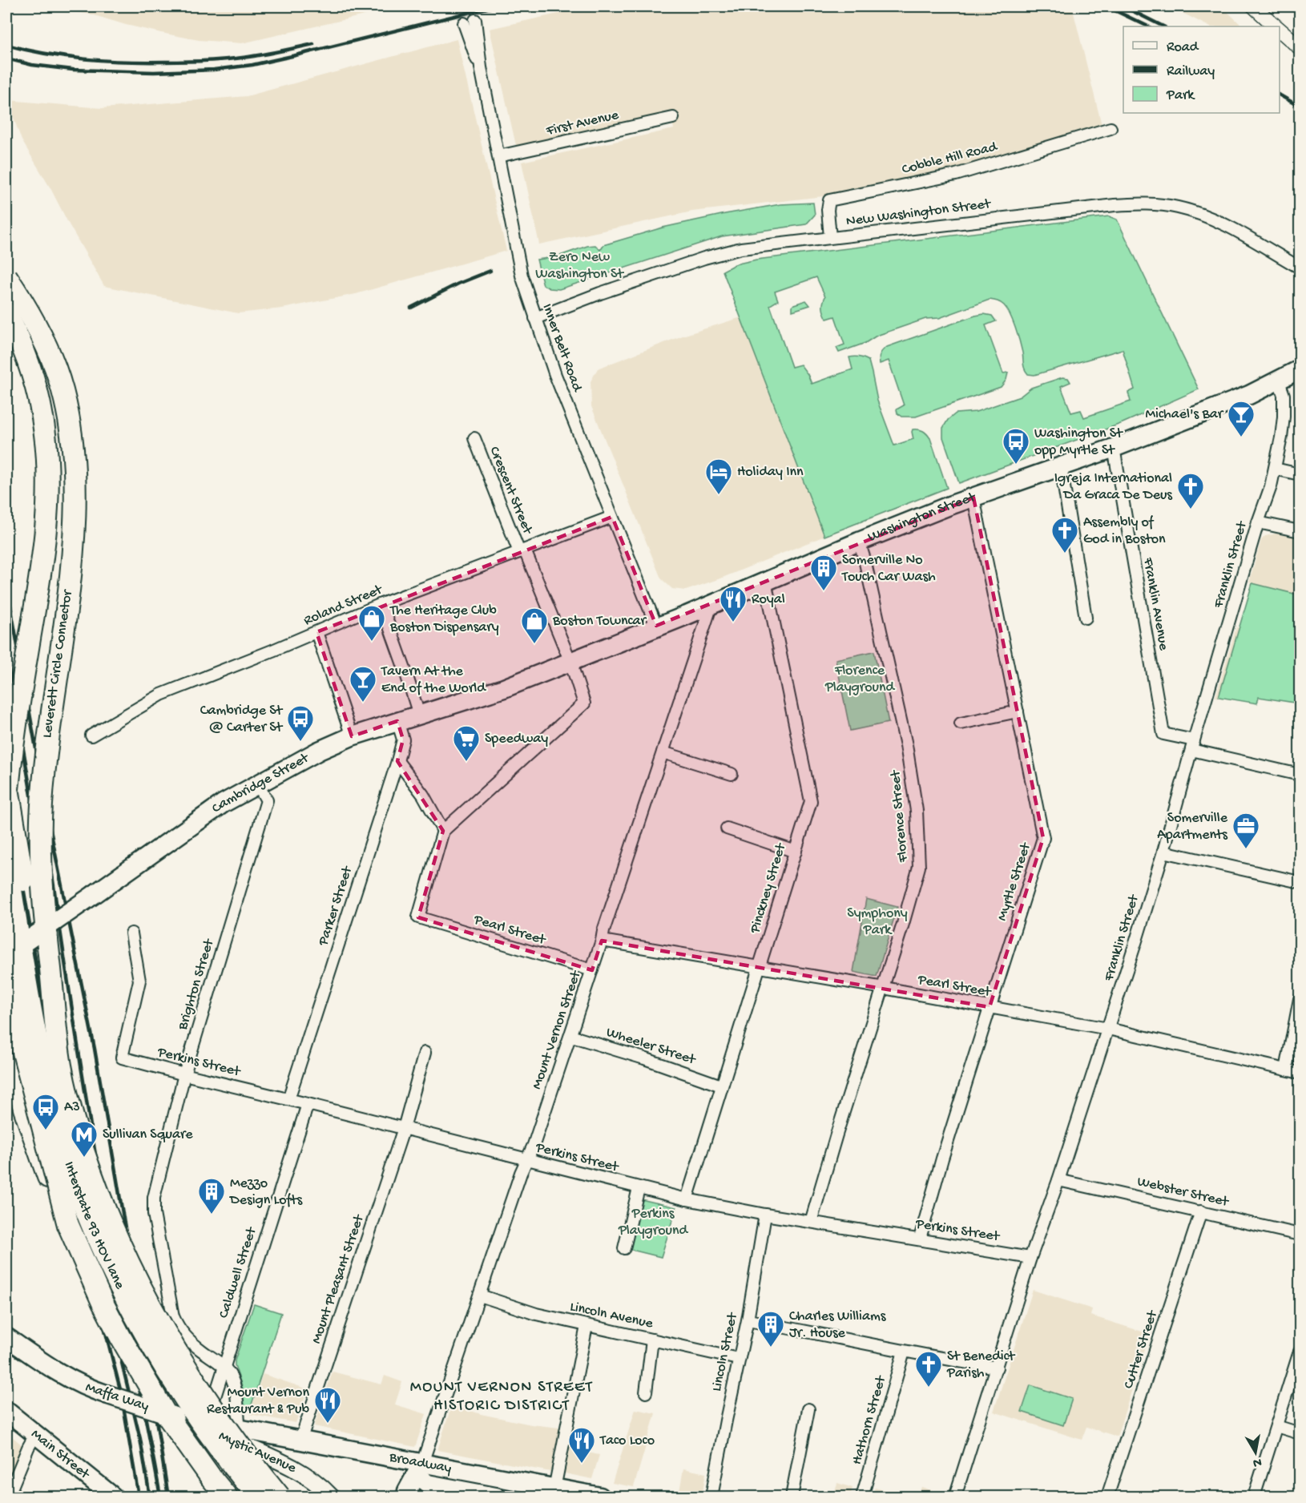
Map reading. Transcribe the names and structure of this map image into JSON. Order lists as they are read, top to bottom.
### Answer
{
  "streets": {
    "highway": ["Leverett Circle Connector", "Interstate 93 HOV lane"],
    "main road": [
      "Washington Street",
      "Cambridge Street",
      "Maffa Way",
      "Mystic Avenue",
      "Main Street",
      "Broadway"
    ],
    "street": [
      "First Avenue",
      "Cobble Hill Road",
      "New Washington Street",
      "Inner Belt Road",
      "Crescent Street",
      "Franklin Street",
      "Franklin Avenue",
      "Roland Street",
      "Florence Street",
      "Myrtle Street",
      "Pinckney Street",
      "Parker Street",
      "Pearl Street",
      "Brighton Street",
      "Mount Vernon Street",
      "Wheeler Street",
      "Perkins Street",
      "Webster Street",
      "Caldwell Street",
      "Mount Pleasant Street",
      "Lincoln Avenue",
      "Cutter Street",
      "Lincoln Street",
      "Hathorn Street"
    ]
  },
  "crossings": [
    ["First Avenue", "Inner Belt Road"],
    ["Cobble Hill Road", "New Washington Street"],
    ["New Washington Street", "Inner Belt Road"],
    ["Inner Belt Road", "Washington Street"],
    ["Inner Belt Road", "Roland Street"],
    ["Crescent Street", "Washington Street"],
    ["Crescent Street", "Roland Street"],
    ["Crescent Street", "Pearl Street"],
    ["Washington Street", "Franklin Street"],
    ["Washington Street", "Franklin Avenue"],
    ["Washington Street", "Cambridge Street"],
    ["Washington Street", "Florence Street"],
    ["Washington Street", "Myrtle Street"],
    ["Washington Street", "Pinckney Street"],
    ["Washington Street", "Mount Vernon Street"],
    ["Franklin Street", "Franklin Avenue"],
    ["Franklin Street", "Pearl Street"],
    ["Franklin Street", "Perkins Street"],
    ["Franklin Street", "Webster Street"],
    ["Cambridge Street", "Parker Street"],
    ["Cambridge Street", "Brighton Street"],
    ["Florence Street", "Pearl Street"],
    ["Florence Street", "Perkins Street"],
    ["Myrtle Street", "Pearl Street"],
    ["Myrtle Street", "Perkins Street"],
    ["Pinckney Street", "Pearl Street"],
    ["Pinckney Street", "Wheeler Street"],
    ["Pinckney Street", "Perkins Street"],
    ["Parker Street", "Perkins Street"],
    ["Pearl Street", "Mount Vernon Street"],
    ["Brighton Street", "Perkins Street"],
    ["Brighton Street", "Caldwell Street"],
    ["Brighton Street", "Maffa Way"],
    ["Brighton Street", "Broadway"],
    ["Mount Vernon Street", "Wheeler Street"],
    ["Mount Vernon Street", "Perkins Street"],
    ["Mount Vernon Street", "Lincoln Avenue"],
    ["Mount Vernon Street", "Broadway"],
    ["Perkins Street", "Caldwell Street"],
    ["Perkins Street", "Mount Pleasant Street"],
    ["Perkins Street", "Lincoln Street"],
    ["Webster Street", "Cutter Street"],
    ["Caldwell Street", "Maffa Way"],
    ["Mount Pleasant Street", "Broadway"],
    ["Lincoln Avenue", "Lincoln Street"],
    ["Maffa Way", "Mystic Avenue"],
    ["Maffa Way", "Broadway"]
  ],
  "districts": ["MOUNT VERNON STREET HISTORIC DISTRICT"],
  "parks": [
    "Zero New Washington St",
    "Florence Playground",
    "Symphony Park",
    "Perkins Playground"
  ],
  "places": {
    "bar": ["Michael's Bar", "Tavern At the End of the World"],
    "bus stop": ["Washington St opp Myrtle St", "Cambridge St @ Carter St", "A3"],
    "hotel": ["Holiday Inn"],
    "church": ["Igreja International Da Graca De Deus", "Assembly of God in Boston", "St Benedict Parish"],
    "building": ["Somerville No Touch Car Wash", "Mezzo Design Lofts", "Charles Williams Jr. House"],
    "restaurant": ["Royal", "Mount Vernon Restaurant & Pub", "Taco Loco"],
    "shop": ["The Heritage Club Boston Dispensary", "Boston Towncar"],
    "supermarket": ["Speedway"],
    "office": ["Somerville Apartments"],
    "metro station": ["Sullivan Square"]
  },
  "legend": ["Road", "Railway", "Park"],
  "north": "bottom"
}
